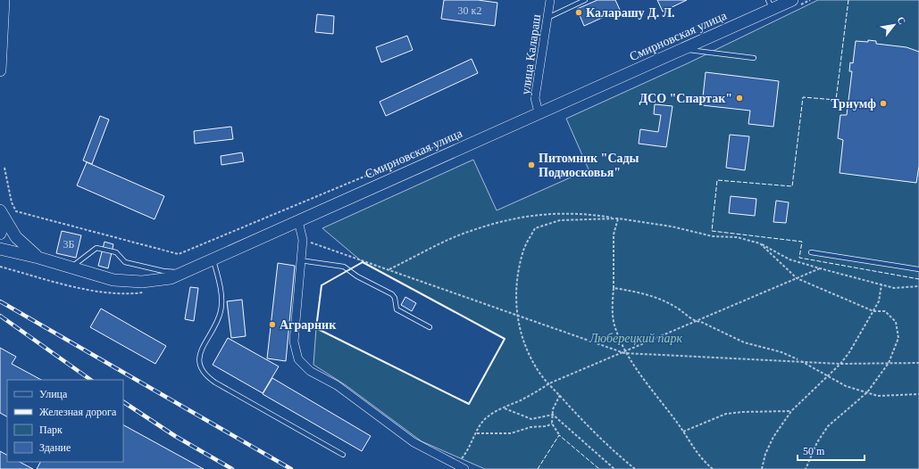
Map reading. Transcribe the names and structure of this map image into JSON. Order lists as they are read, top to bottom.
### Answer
{
  "streets": {
    "main road": ["Смирновская улица"],
    "street": ["улица Калараш"]
  },
  "crossings": [
    ["Смирновская улица", "улица Калараш"]
  ],
  "parks": ["Люберецкий парк"],
  "places": [
    "Каларашу Д. Л.",
    "ДСО \"Спартак\"",
    "Триумф",
    "Питомник \"Сады Подмосковья\"",
    "Аграрник"
  ],
  "house_numbers": ["30 к2", "3Б"],
  "legend": [
    "Улица",
    "Железная дорога",
    "Парк",
    "Здание"
  ],
  "scale_bar": "50 m",
  "north": "top right"
}
